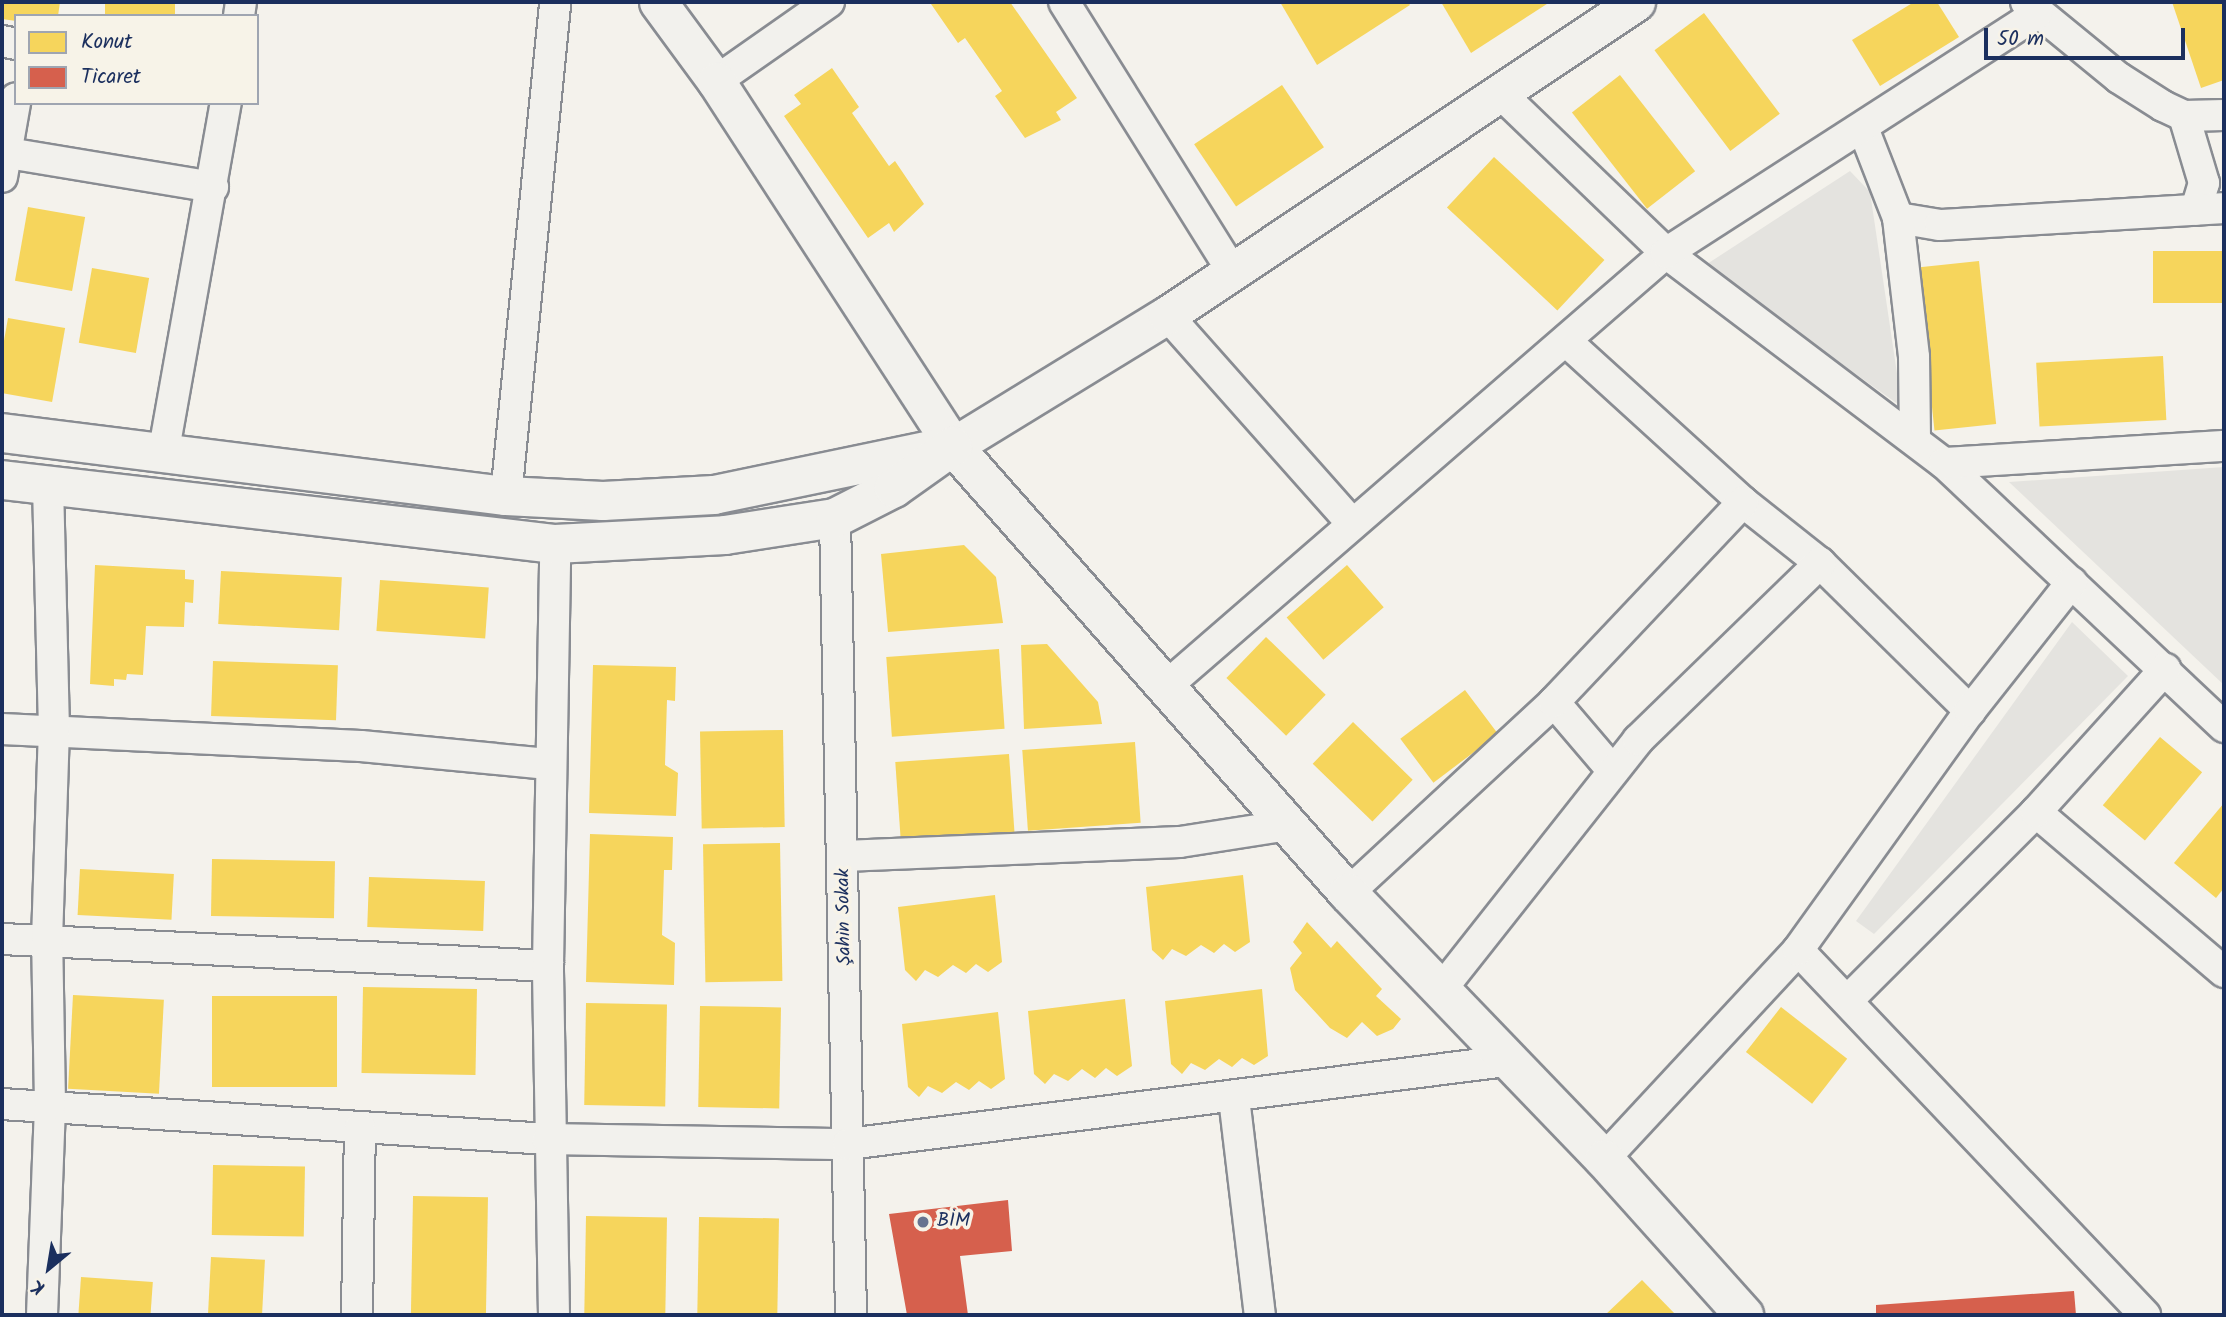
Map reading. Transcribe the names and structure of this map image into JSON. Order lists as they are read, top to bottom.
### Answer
{
  "streets": {
    "street": ["Şahin Sokak"]
  },
  "places": ["BİM"],
  "legend": ["Konut", "Ticaret"],
  "scale_bar": "50 m",
  "north": "bottom left"
}
